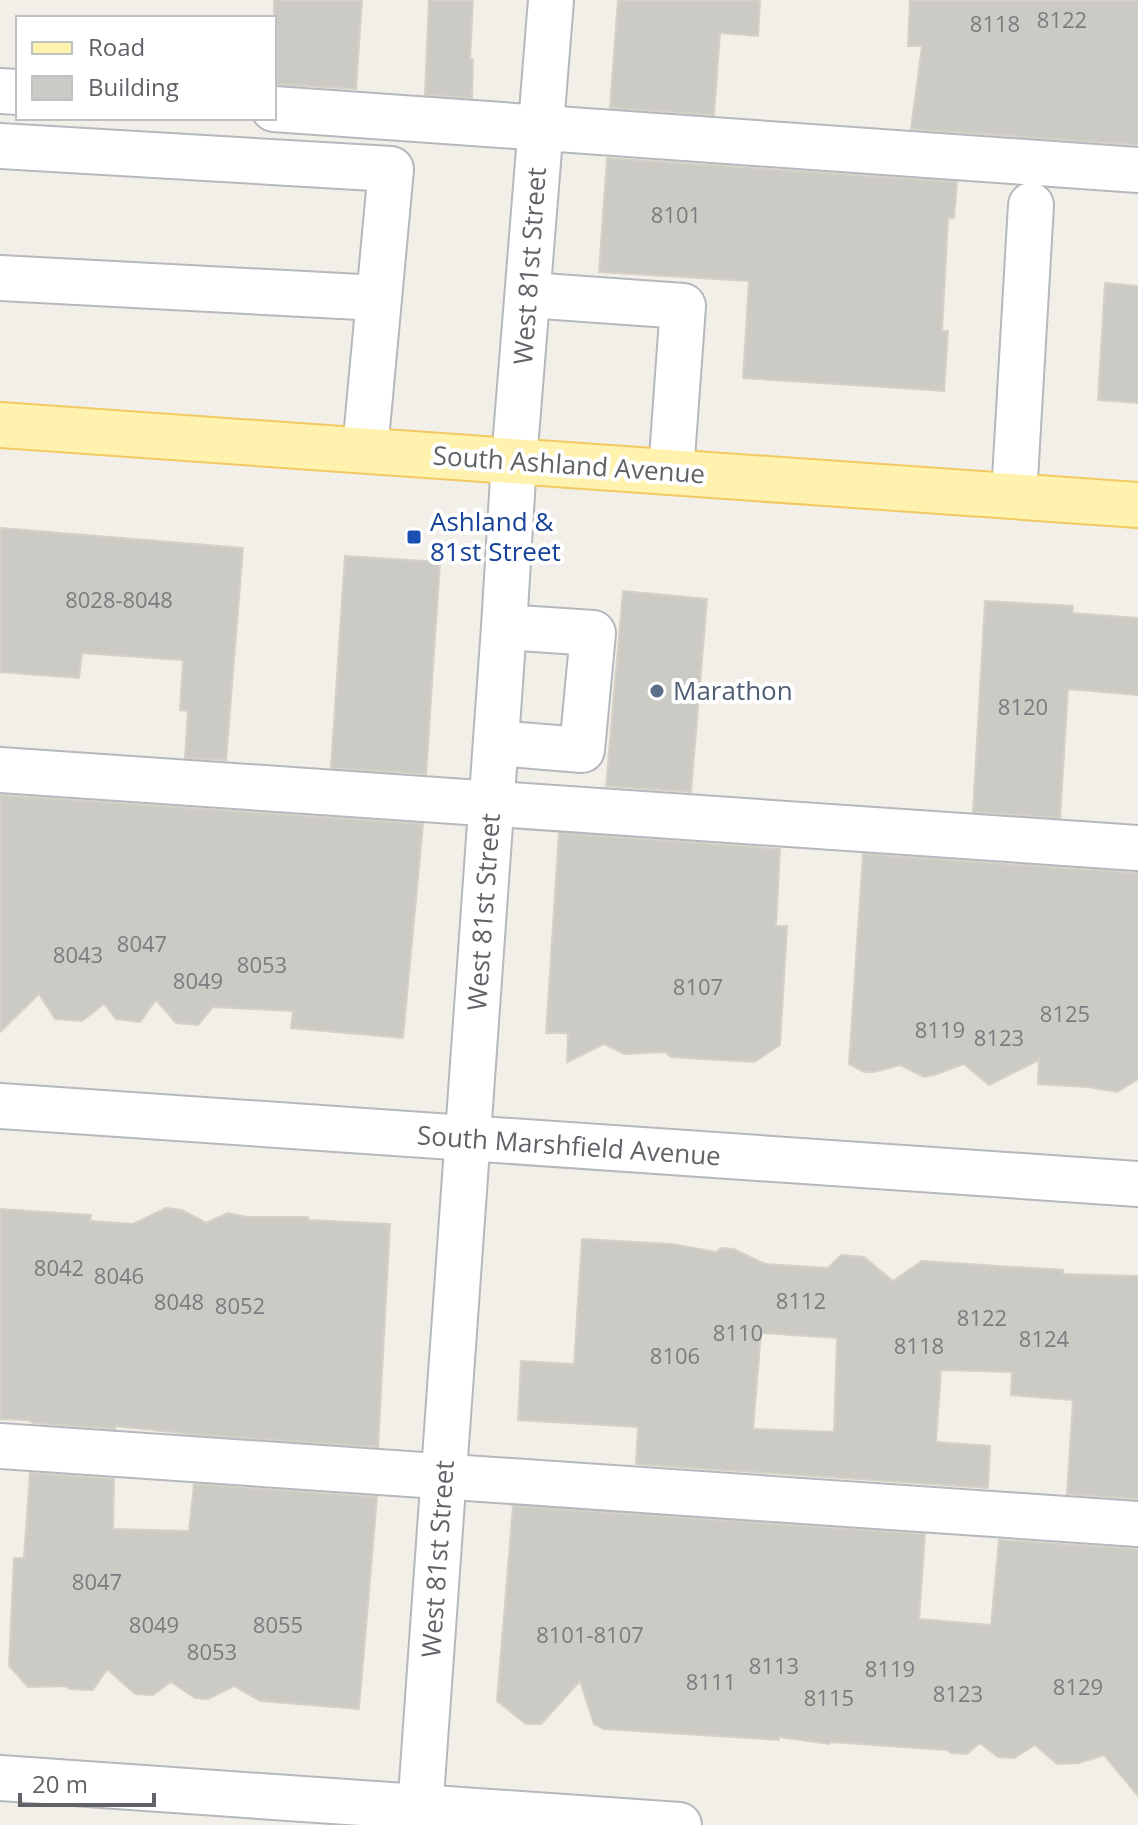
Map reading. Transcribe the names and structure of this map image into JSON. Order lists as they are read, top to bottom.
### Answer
{
  "streets": {
    "main road": ["South Ashland Avenue"],
    "street": ["West 81st Street", "South Marshfield Avenue"]
  },
  "crossings": [
    ["West 81st Street", "South Ashland Avenue"],
    ["West 81st Street", "South Marshfield Avenue"]
  ],
  "places": {
    "transit": ["Ashland & 81st Street"],
    "other": ["Marathon"]
  },
  "house_numbers": [
    "8122",
    "8118",
    "8101",
    "8028-8048",
    "8120",
    "8047",
    "8043",
    "8053",
    "8049",
    "8107",
    "8125",
    "8119",
    "8123",
    "8042",
    "8046",
    "8112",
    "8048",
    "8052",
    "8122",
    "8110",
    "8124",
    "8118",
    "8106",
    "8047",
    "8049",
    "8055",
    "8101-8107",
    "8053",
    "8113",
    "8119",
    "8111",
    "8129",
    "8123",
    "8115"
  ],
  "legend": ["Road", "Building"],
  "scale_bar": "20 m"
}
